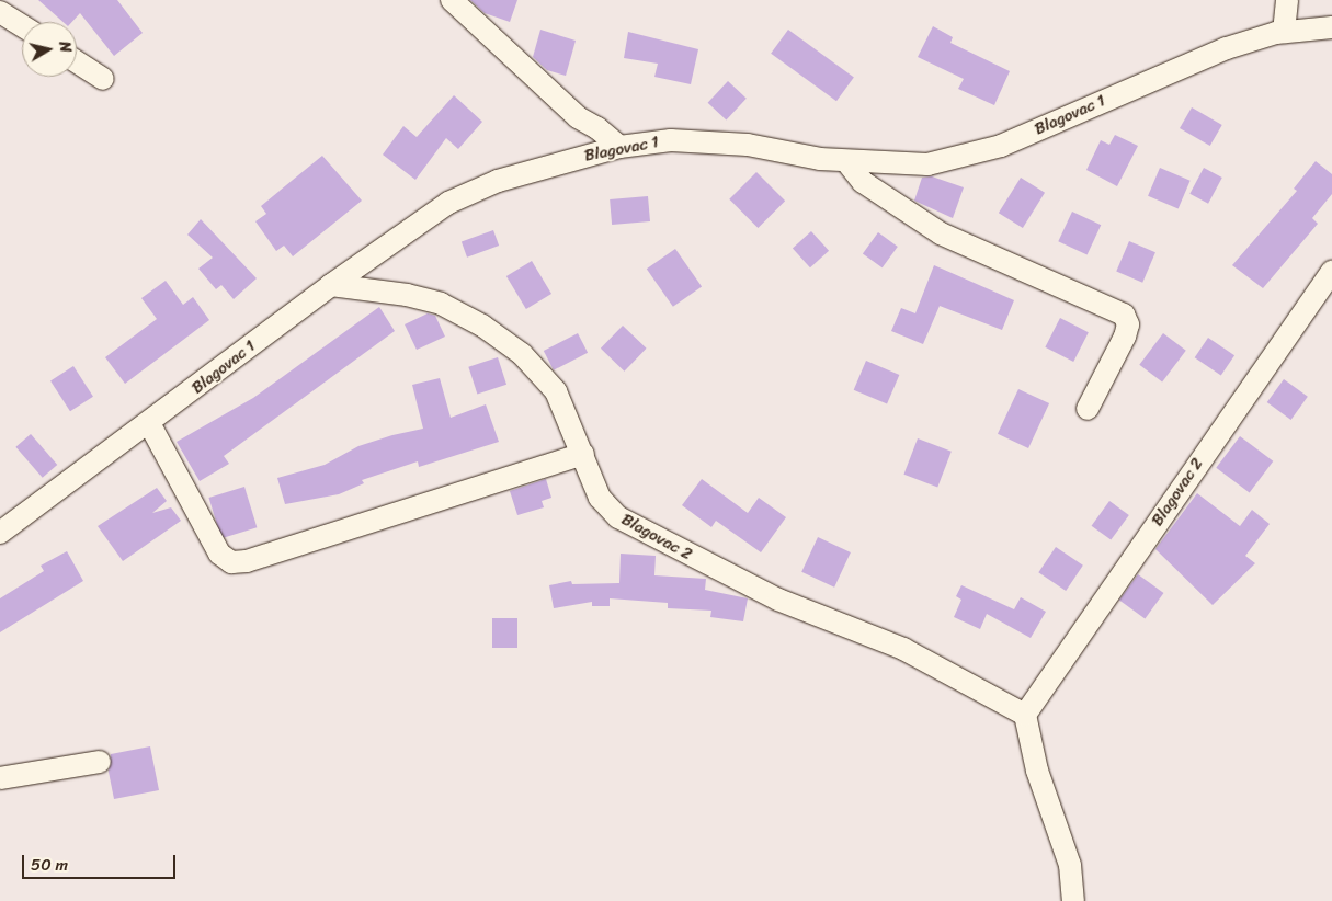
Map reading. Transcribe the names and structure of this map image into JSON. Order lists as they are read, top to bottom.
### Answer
{
  "streets": {
    "street": ["Blagovac 1", "Blagovac 2"]
  },
  "crossings": [
    ["Blagovac 1", "Blagovac 2"]
  ],
  "scale_bar": "50 m",
  "north": "right"
}
